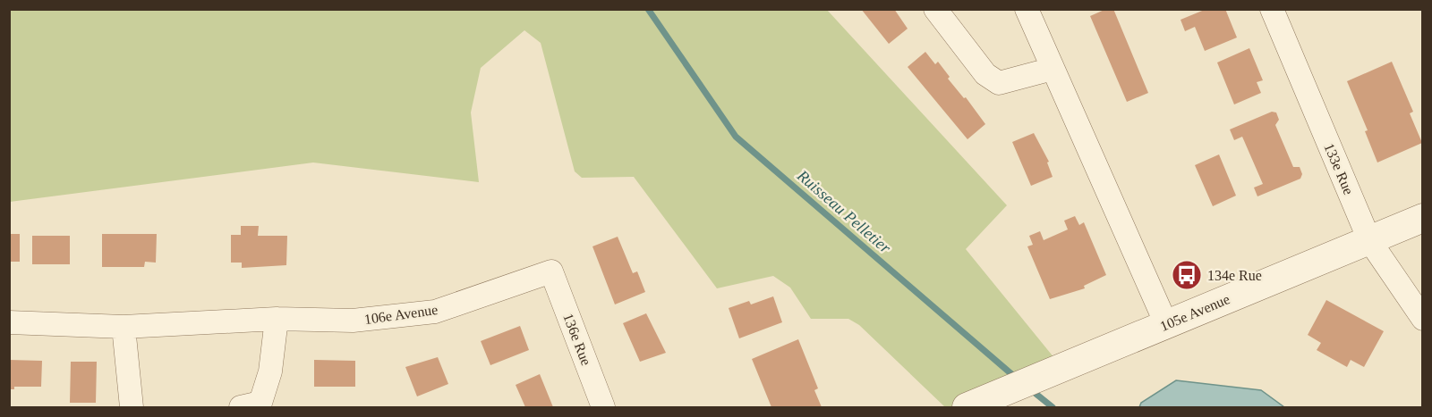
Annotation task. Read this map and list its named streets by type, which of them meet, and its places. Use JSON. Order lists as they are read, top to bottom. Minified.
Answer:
{"streets":{"street":["133e Rue","105e Avenue","106e Avenue","136e Rue"]},"crossings":[["133e Rue","105e Avenue"],["106e Avenue","136e Rue"]],"water":["Ruisseau Pelletier"],"places":{"bus stop":["134e Rue"]}}
